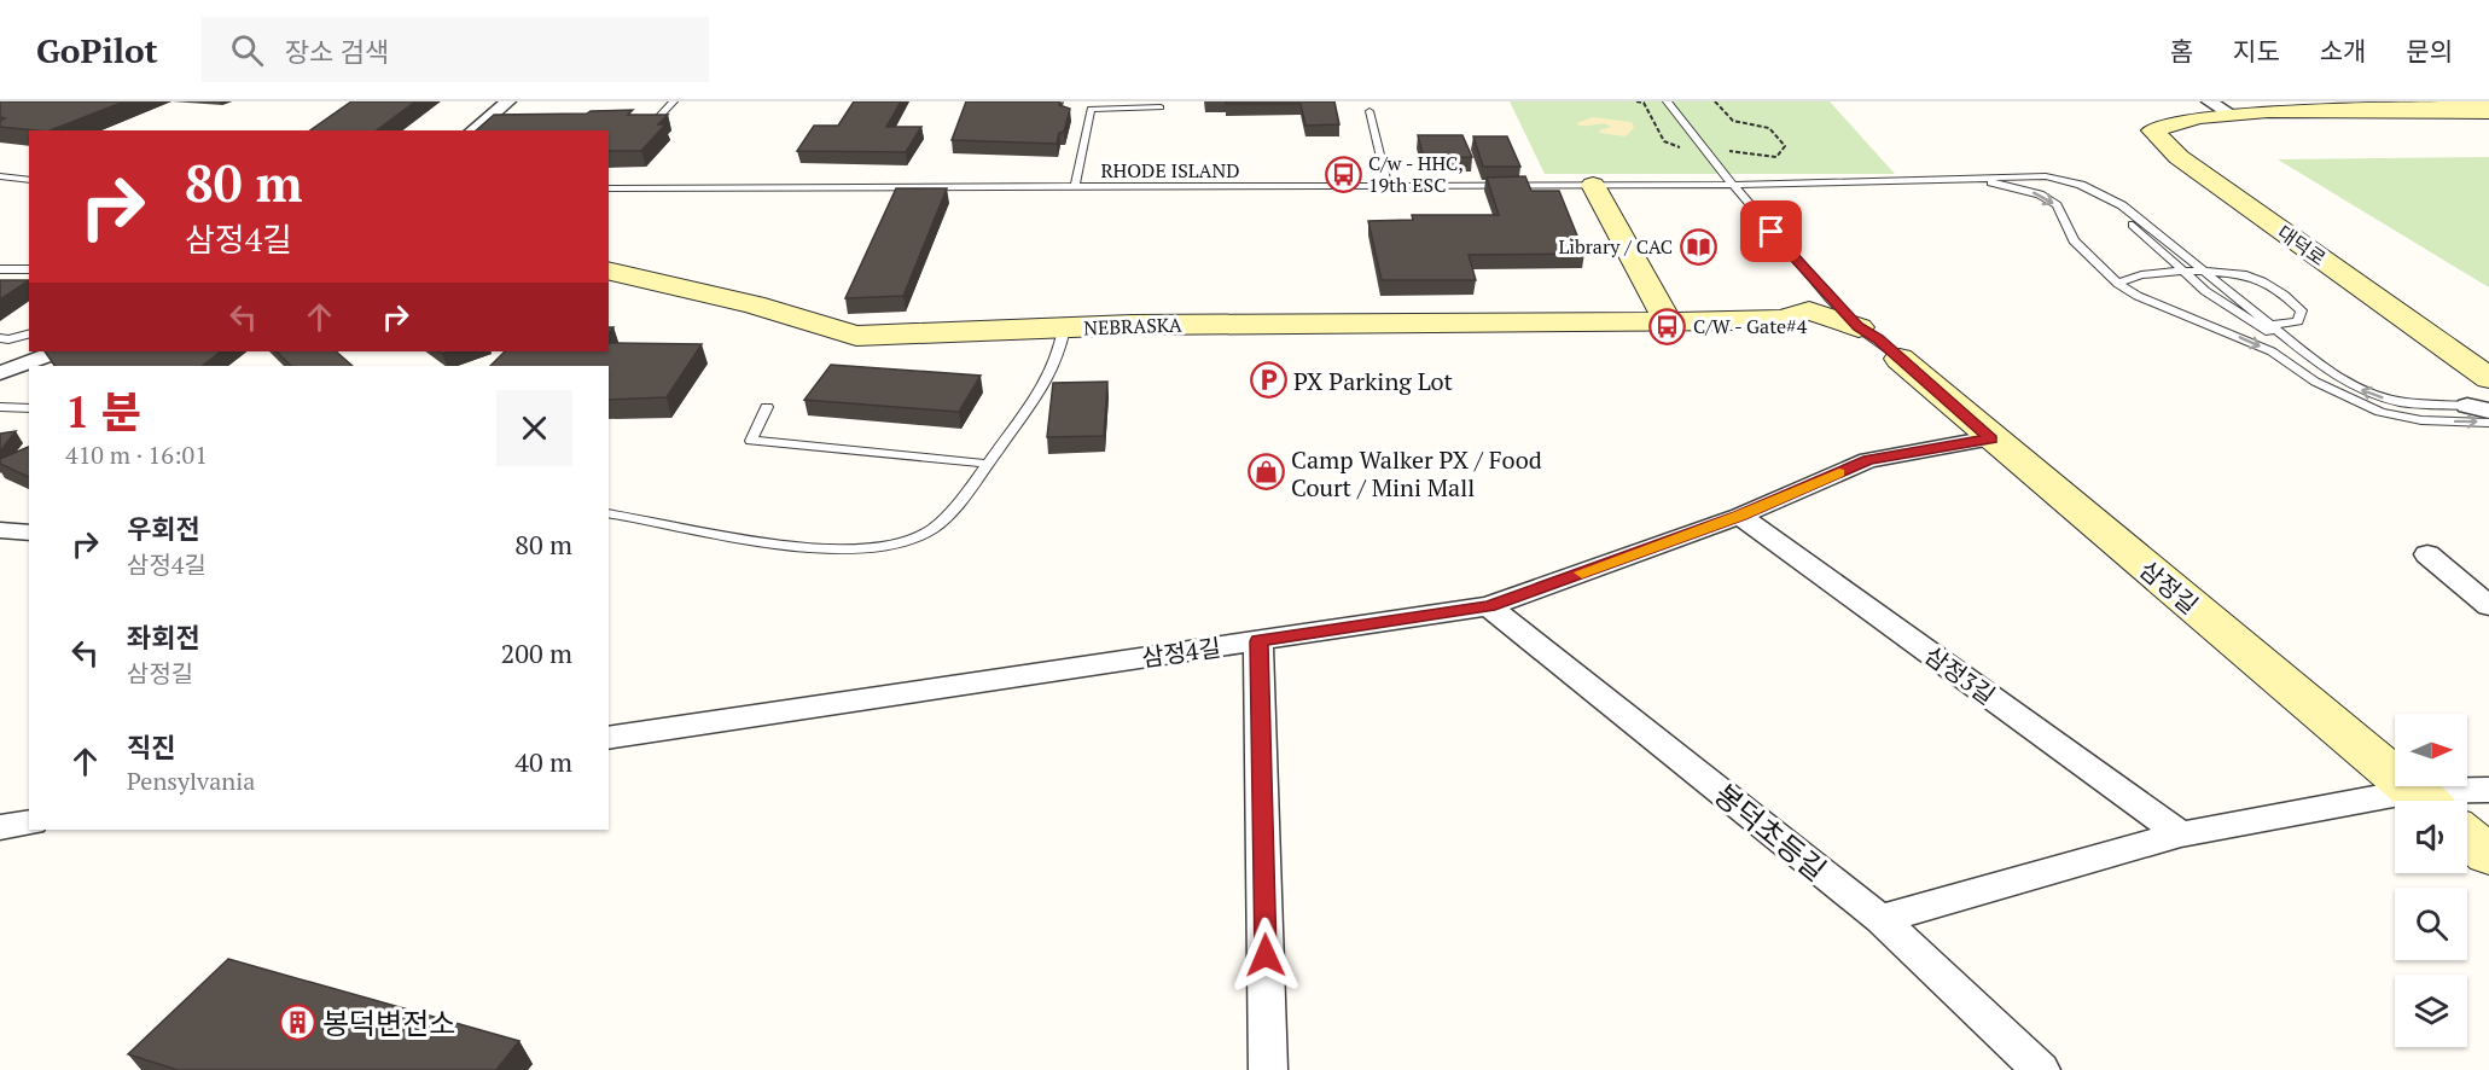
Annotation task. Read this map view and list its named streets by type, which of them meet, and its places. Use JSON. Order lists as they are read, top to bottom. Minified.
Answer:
{"streets":{"street":["대덕로","NEBRASKA","삼정길","삼정4길","삼정3길","봉덕초등길"],"lane":["RHODE ISLAND"]},"crossings":[["삼정길","삼정4길"],["삼정4길","삼정3길"],["삼정4길","봉덕초등길"]],"places":{"bus stop":["C/w - HHC, 19th ESC","C/W - Gate#4"],"library":["Library / CAC"],"parking":["PX Parking Lot"],"shop":["Camp Walker PX / Food Court / Mini Mall"],"building":["봉덕변전소"]},"north":"right","page":{"header":"GoPilot","search":"장소 검색","nav":["홈","지도","소개","문의"],"turn":["80 m","삼정4길"],"heading":["1 분","410 m · 16:01"],"list":[{"name":"우회전","note":"삼정4길","value":"80 m"},{"name":"좌회전","note":"삼정길","value":"200 m"},{"name":"직진","note":"Pensylvania","value":"40 m"}]}}
